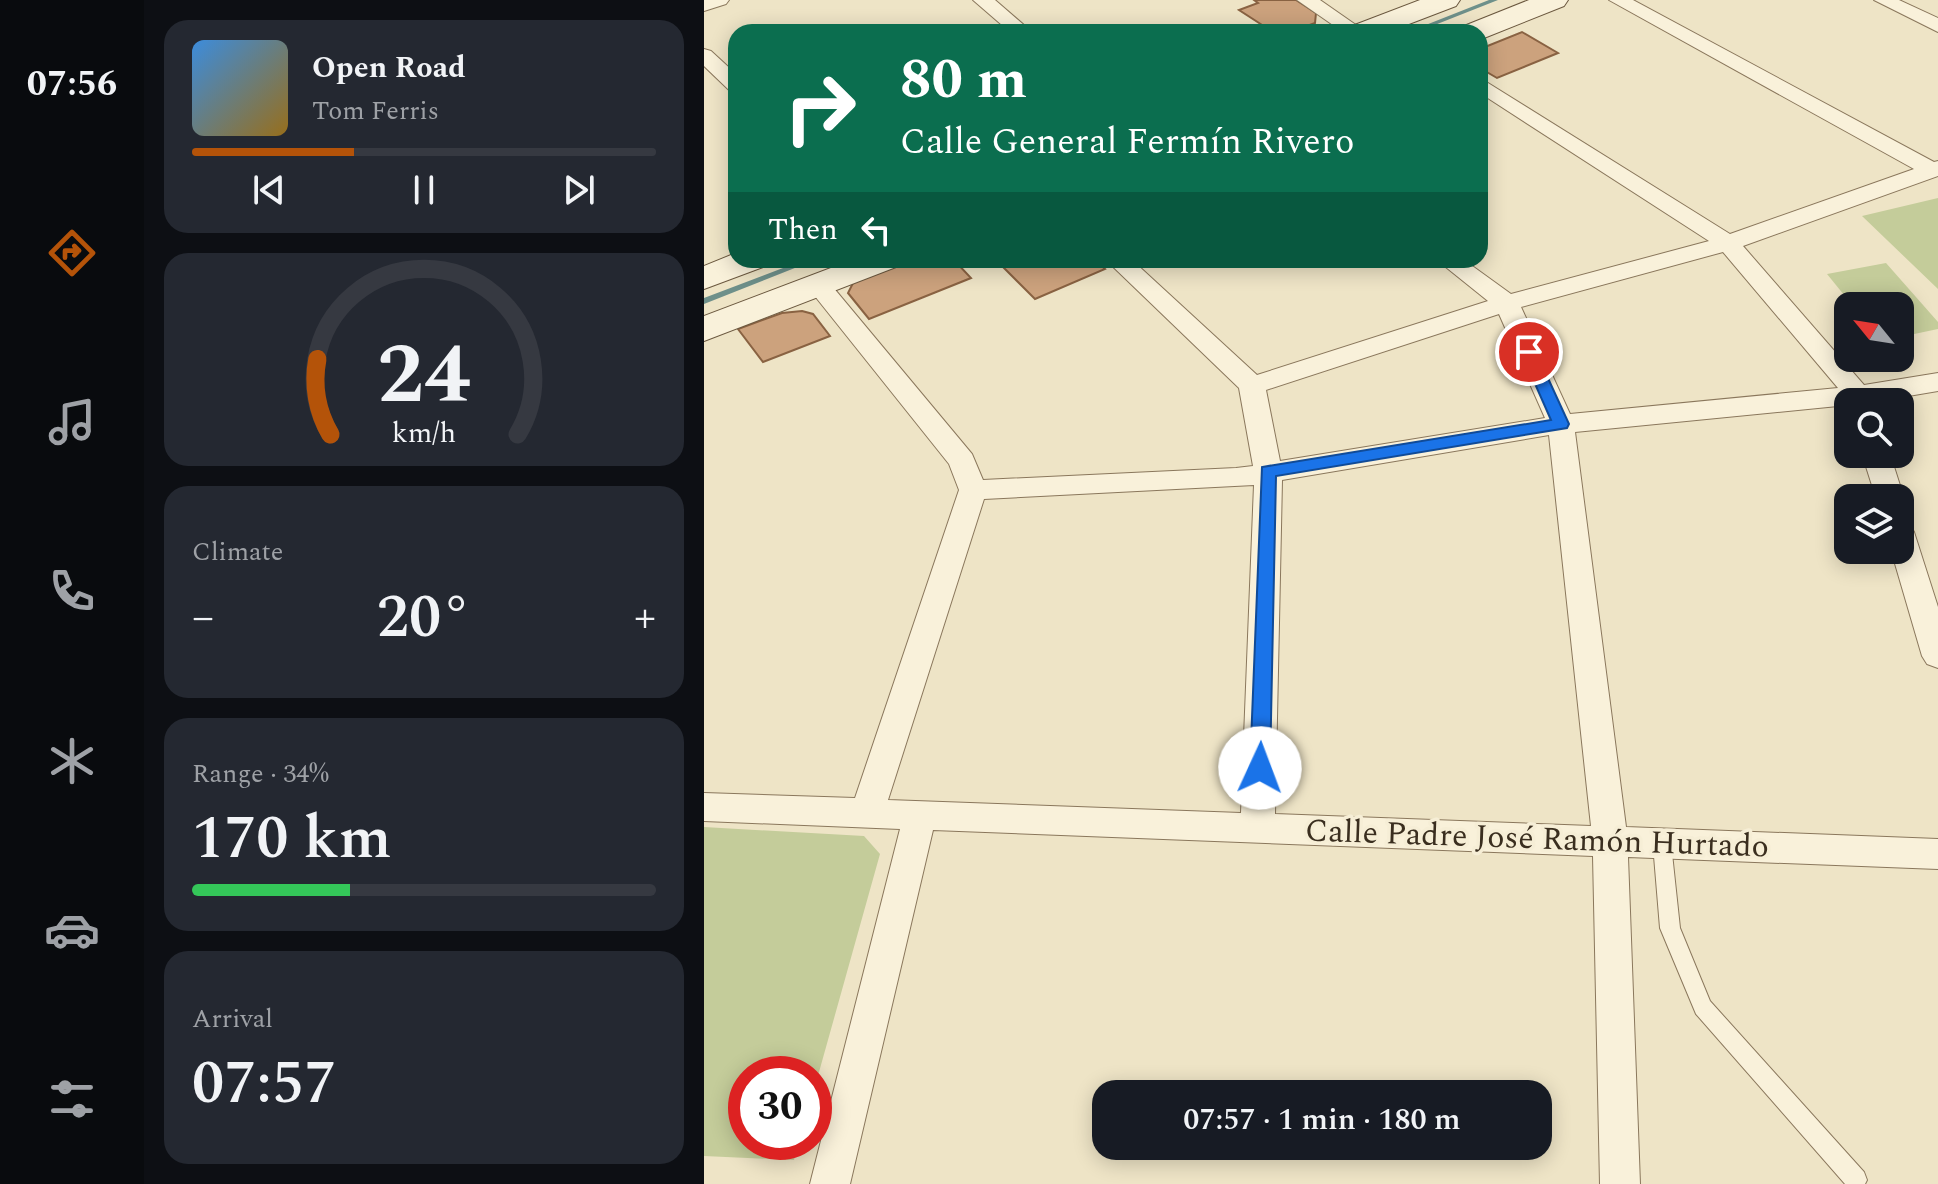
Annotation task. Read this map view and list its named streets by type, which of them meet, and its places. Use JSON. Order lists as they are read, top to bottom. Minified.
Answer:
{"streets":{"street":["Calle Padre José Ramón Hurtado"]},"north":"top left","page":{"tabs":"07:56","turn":["80 m","Calle General Fermín Rivero"],"song":["Open Road","Tom Ferris"],"then":"Then","tile":["Climate",["Range · 34%","170 km"],["Arrival","07:57"]],"heat":["−","20°","+"],"limit":"30","trip":"07:57 · 1 min · 180 m","gauge":["24","km/h"]}}
